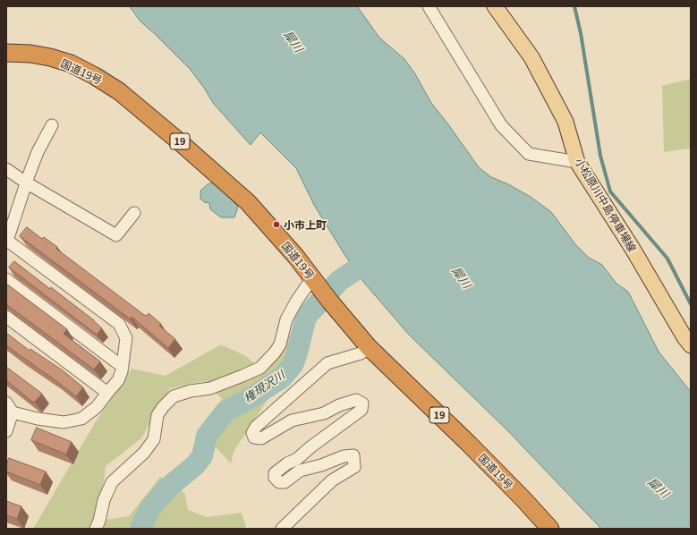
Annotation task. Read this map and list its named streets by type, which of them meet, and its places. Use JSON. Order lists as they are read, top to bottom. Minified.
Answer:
{"streets":{"highway":["国道19号","19"],"main road":["小松原川中島停車場線"]},"water":["犀川","権現沢川"],"places":["小市上町"]}
